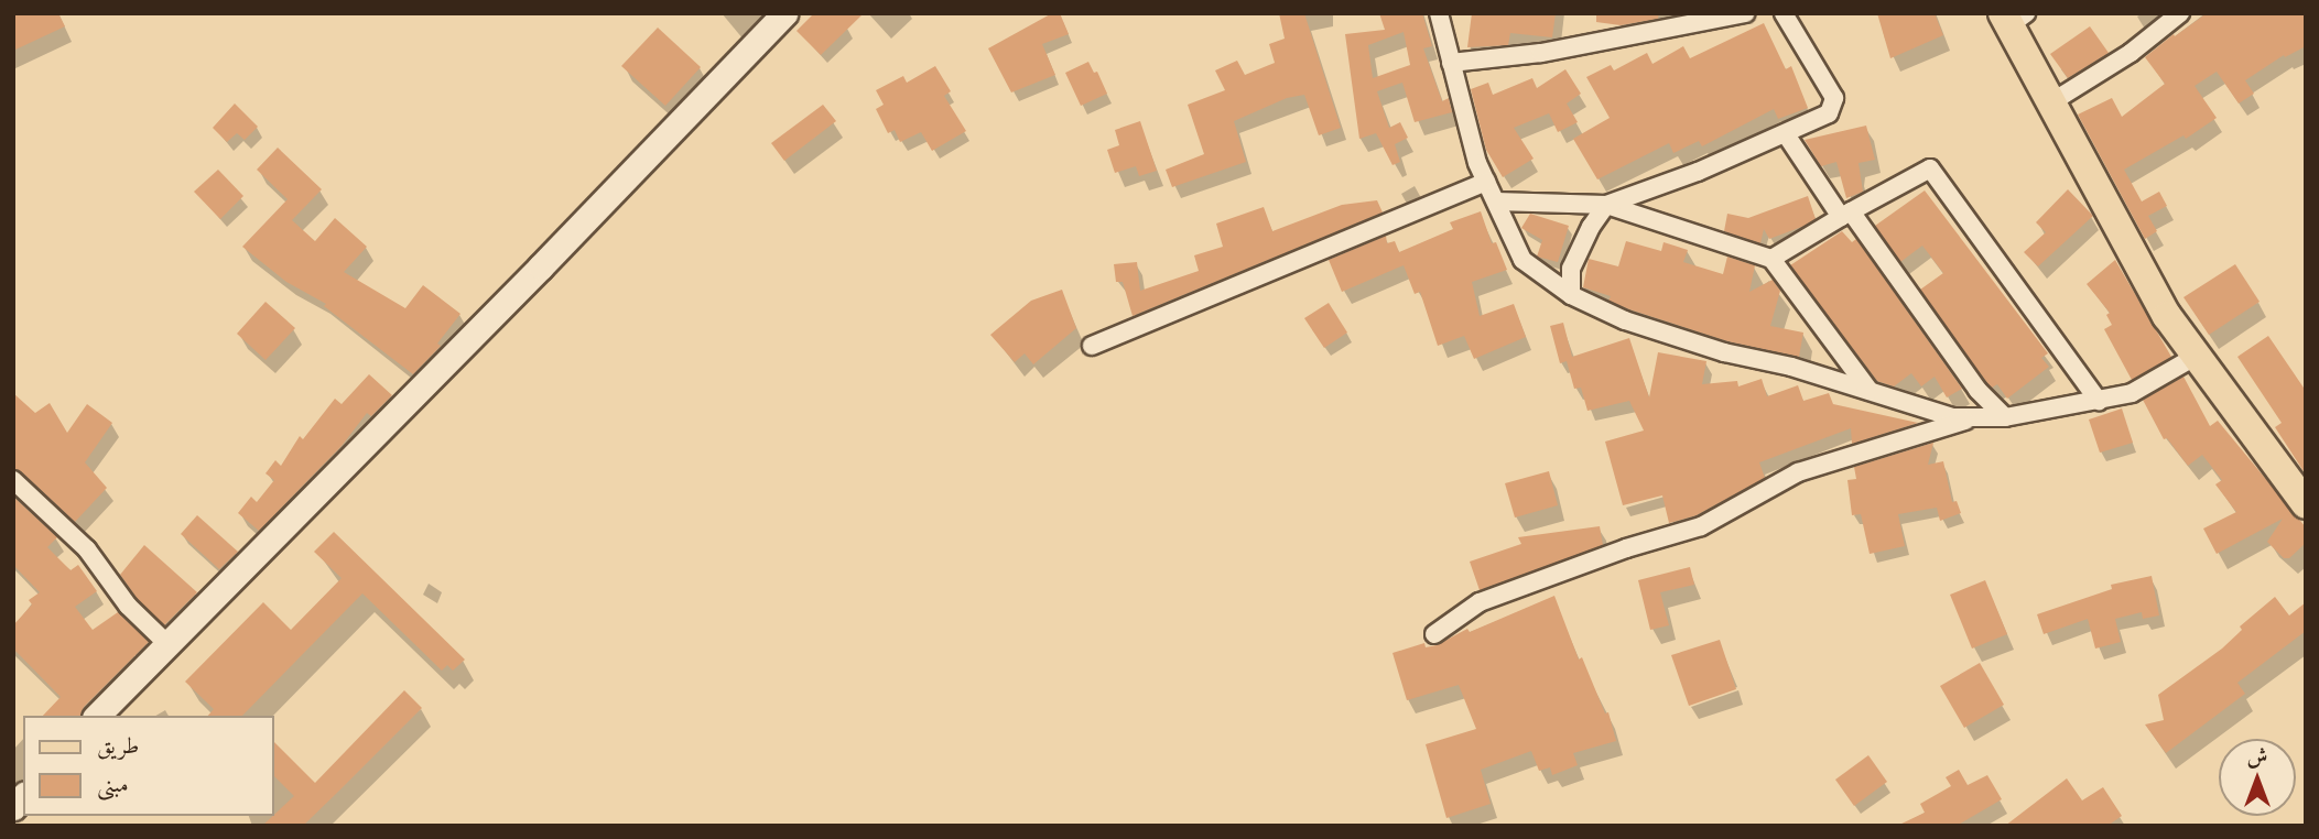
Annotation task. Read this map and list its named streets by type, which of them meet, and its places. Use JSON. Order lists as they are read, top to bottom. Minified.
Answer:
{"legend":["طريق","مبنى"],"north":"top"}
